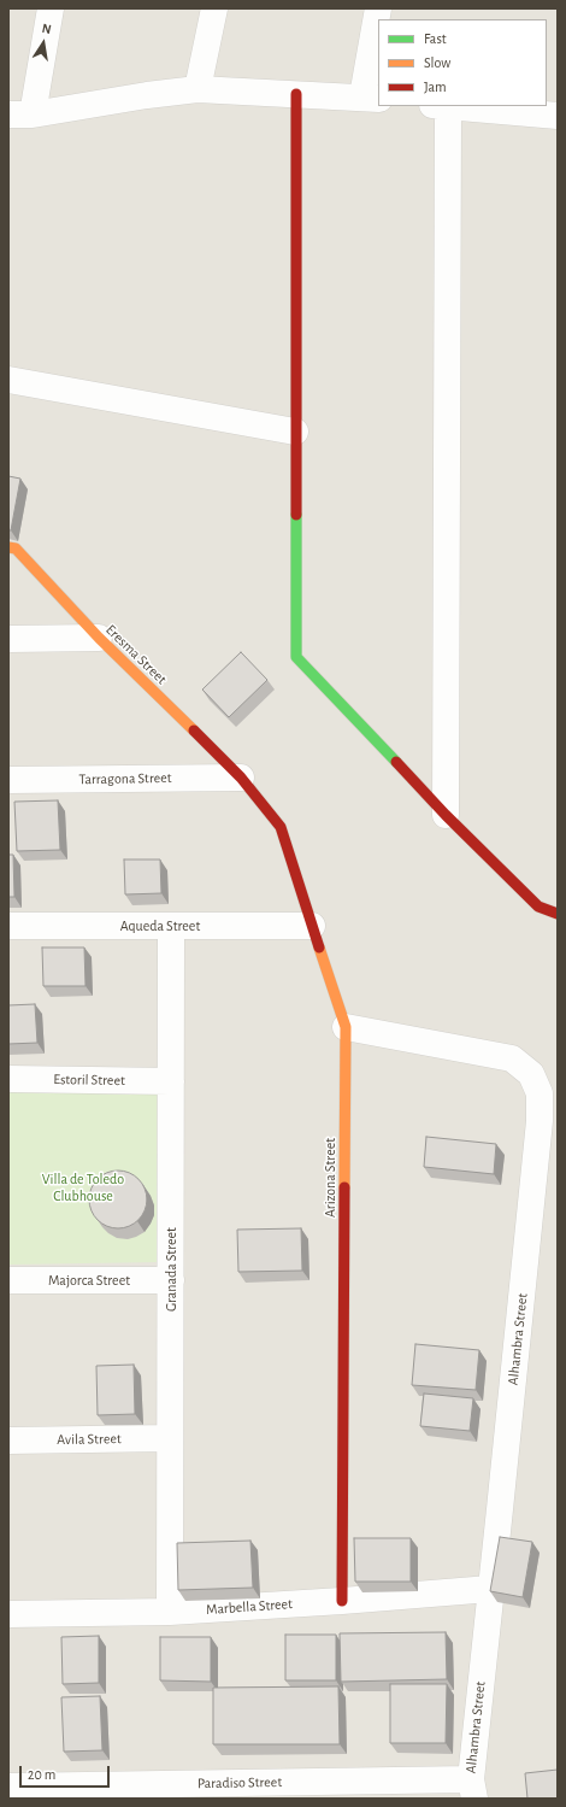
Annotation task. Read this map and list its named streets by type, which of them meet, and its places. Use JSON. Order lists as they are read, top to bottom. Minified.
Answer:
{"streets":{"street":["Eresma Street","Tarragona Street","Aqueda Street","Estoril Street","Arizona Street","Granada Street","Majorca Street","Alhambra Street","Avila Street","Marbella Street","Paradiso Street"]},"crossings":[["Eresma Street","Tarragona Street"],["Eresma Street","Arizona Street"],["Tarragona Street","Arizona Street"],["Aqueda Street","Arizona Street"],["Aqueda Street","Granada Street"],["Estoril Street","Granada Street"],["Arizona Street","Alhambra Street"],["Arizona Street","Marbella Street"],["Granada Street","Majorca Street"],["Granada Street","Avila Street"],["Granada Street","Marbella Street"],["Alhambra Street","Marbella Street"],["Alhambra Street","Paradiso Street"]],"parks":["Villa de Toledo Clubhouse"],"legend":["Fast","Slow","Jam"],"scale_bar":"20 m","north":"top"}
